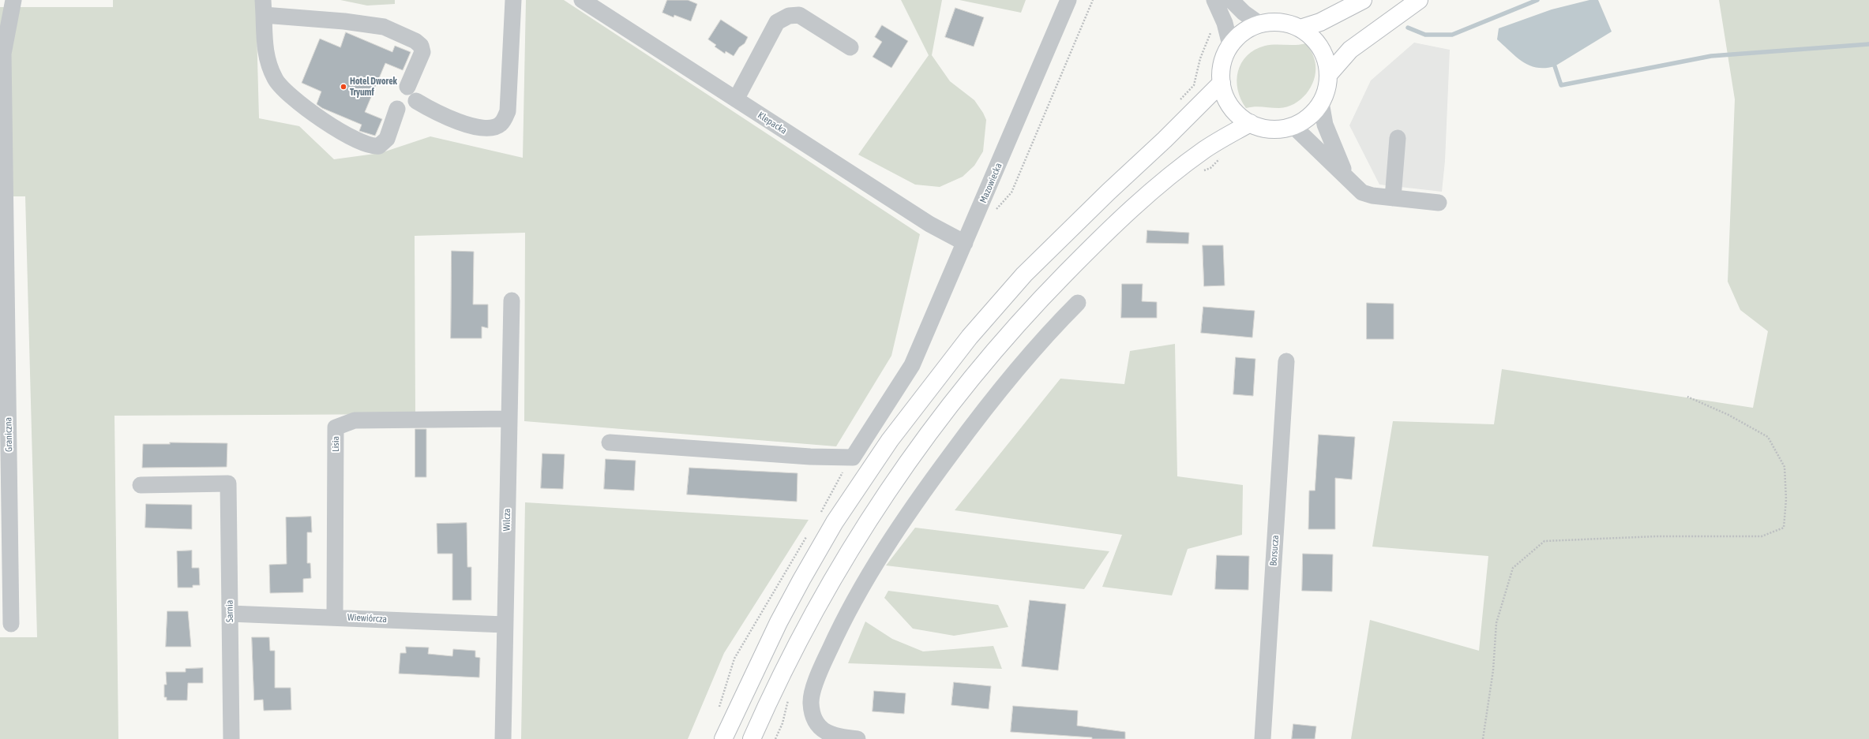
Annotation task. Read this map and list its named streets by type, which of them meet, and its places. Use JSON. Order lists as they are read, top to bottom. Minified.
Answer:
{"streets":{"street":["Klepacka","Mazowiecka","Graniczna","Lisia","Wilcza","Borsucza","Sarnia","Wiewiórcza"]},"crossings":[["Klepacka","Mazowiecka"],["Lisia","Wilcza"],["Lisia","Wiewiórcza"],["Wilcza","Wiewiórcza"],["Sarnia","Wiewiórcza"]],"places":["Hotel Dworek Tryumf"]}
